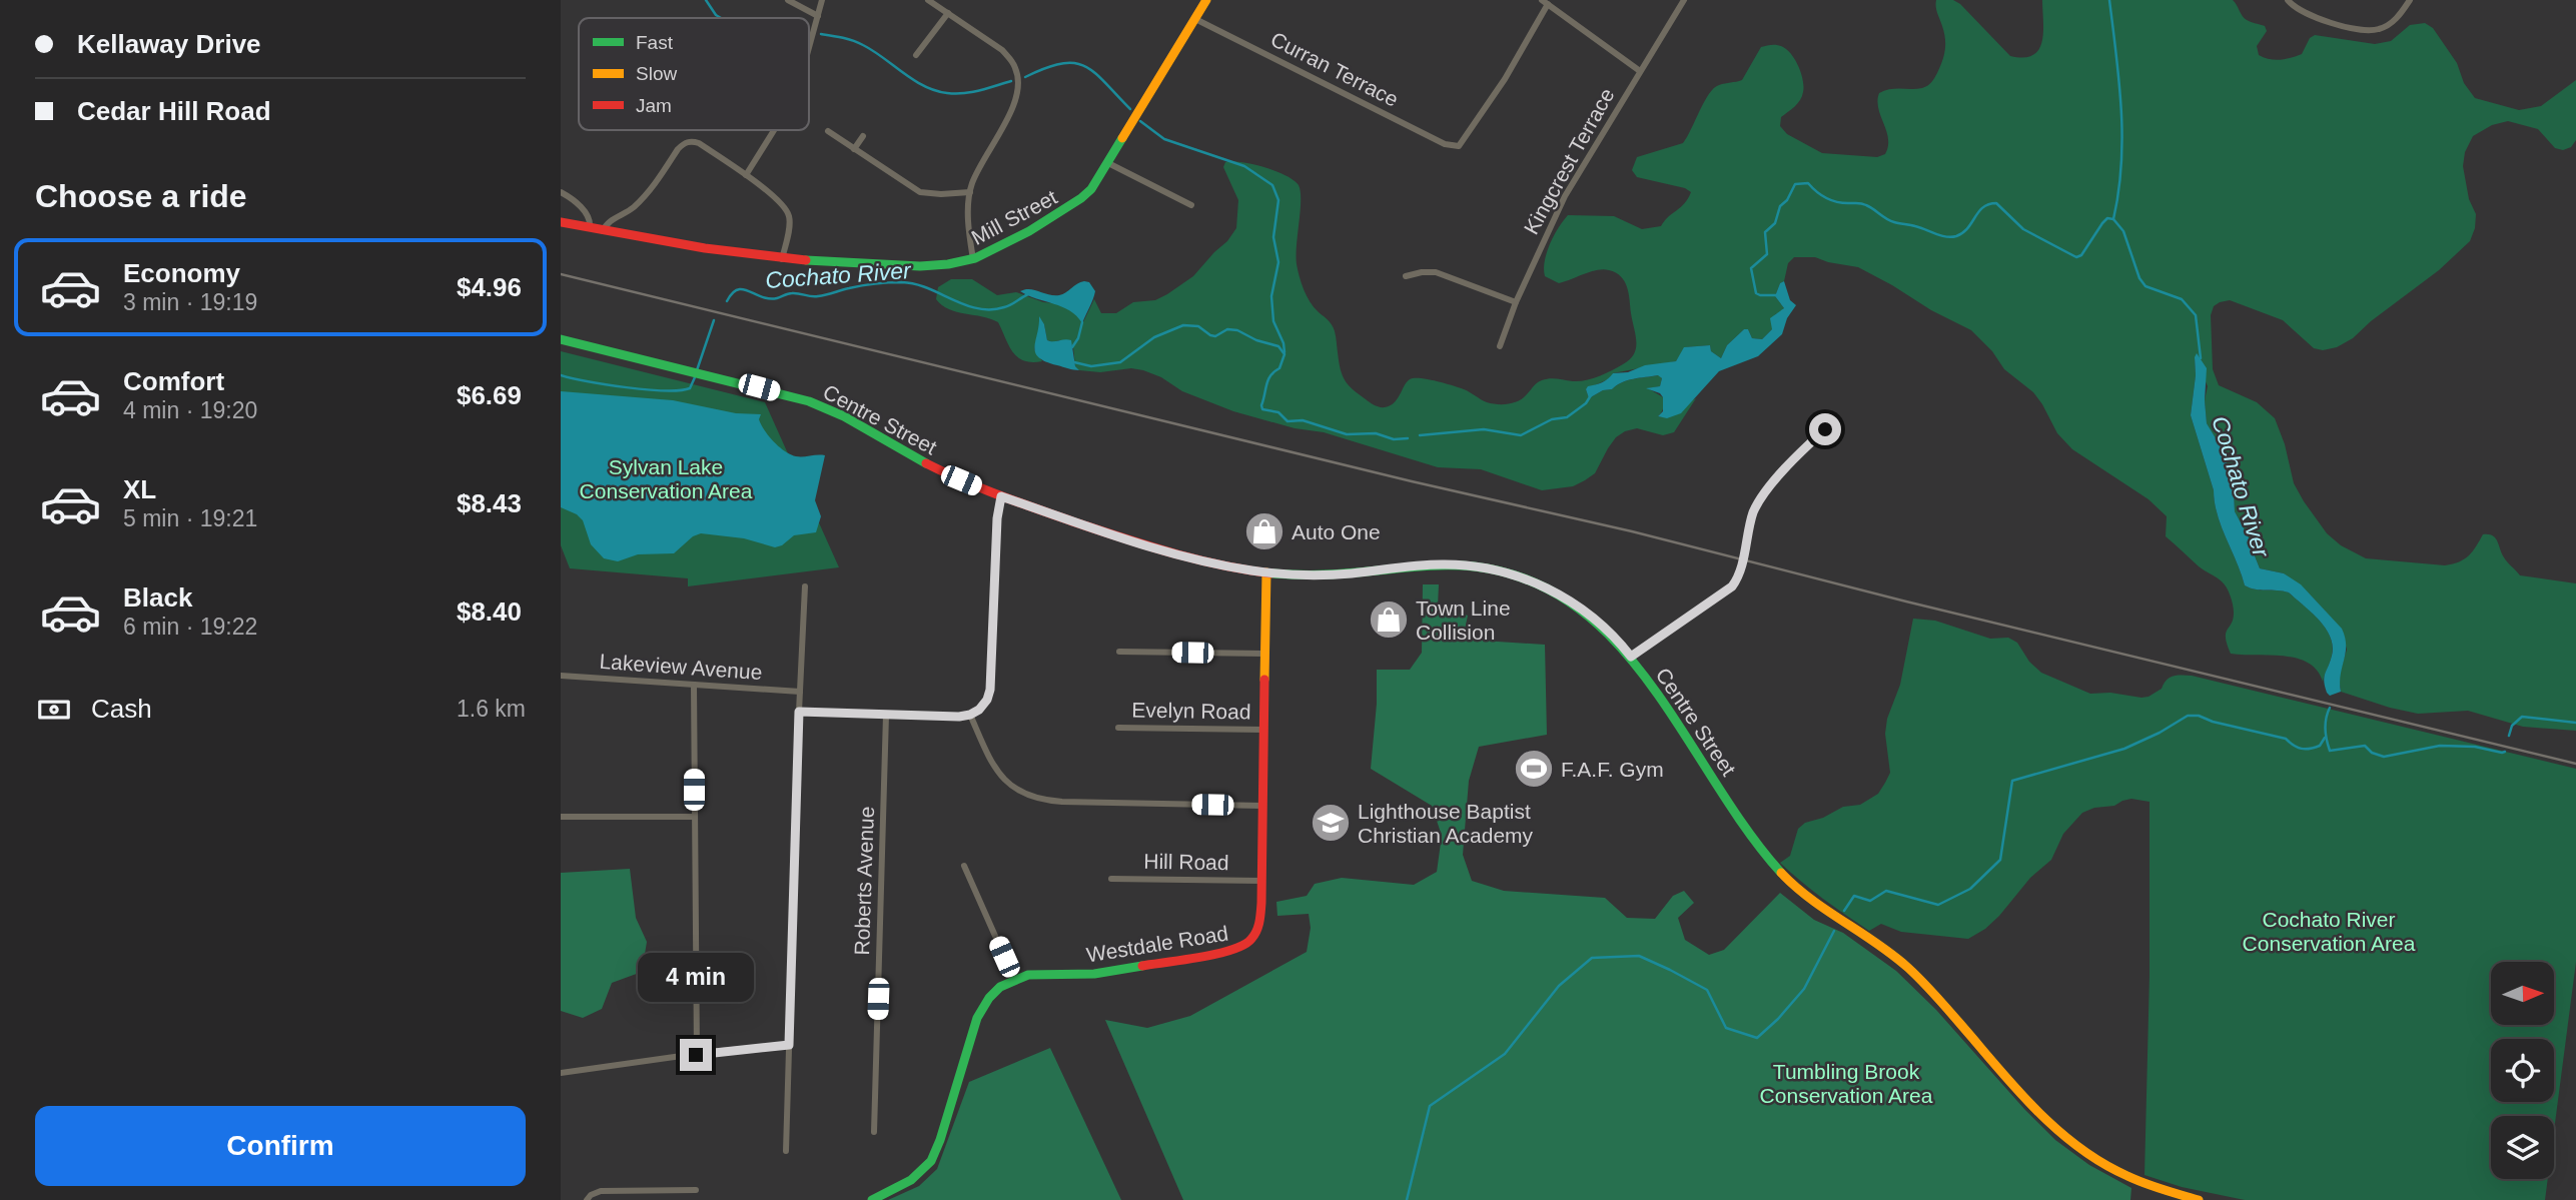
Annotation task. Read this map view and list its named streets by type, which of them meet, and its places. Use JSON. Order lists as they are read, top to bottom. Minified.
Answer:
{"streets":{"main road":["Mill Street","Centre Street","Westdale Road"],"street":["Curran Terrace","Kingcrest Terrace","Lakeview Avenue","Evelyn Road","Hill Road","Roberts Avenue"]},"crossings":[["Curran Terrace","Mill Street"],["Centre Street","Westdale Road"],["Evelyn Road","Westdale Road"],["Hill Road","Westdale Road"]],"water":["Cochato River"],"parks":["Sylvan Lake Conservation Area","Cochato River Conservation Area","Tumbling Brook Conservation Area"],"places":{"shop":["Auto One","Town Line Collision"],"sports":["F.A.F. Gym"],"school or university":["Lighthouse Baptist Christian Academy"]},"legend":["Fast","Slow","Jam"],"north":"right","page":{"banner":["Kellaway Drive","Cedar Hill Road"],"heading":"Choose a ride","list":[{"name":"Economy","note":"3 min · 19:19","value":"$4.96"},{"name":"Comfort","note":"4 min · 19:20","value":"$6.69"},{"name":"XL","note":"5 min · 19:21","value":"$8.43"},{"name":"Black","note":"6 min · 19:22","value":"$8.40"}],"pay":["Cash","1.6 km"],"bubble":"4 min","buttons":"Confirm"}}
